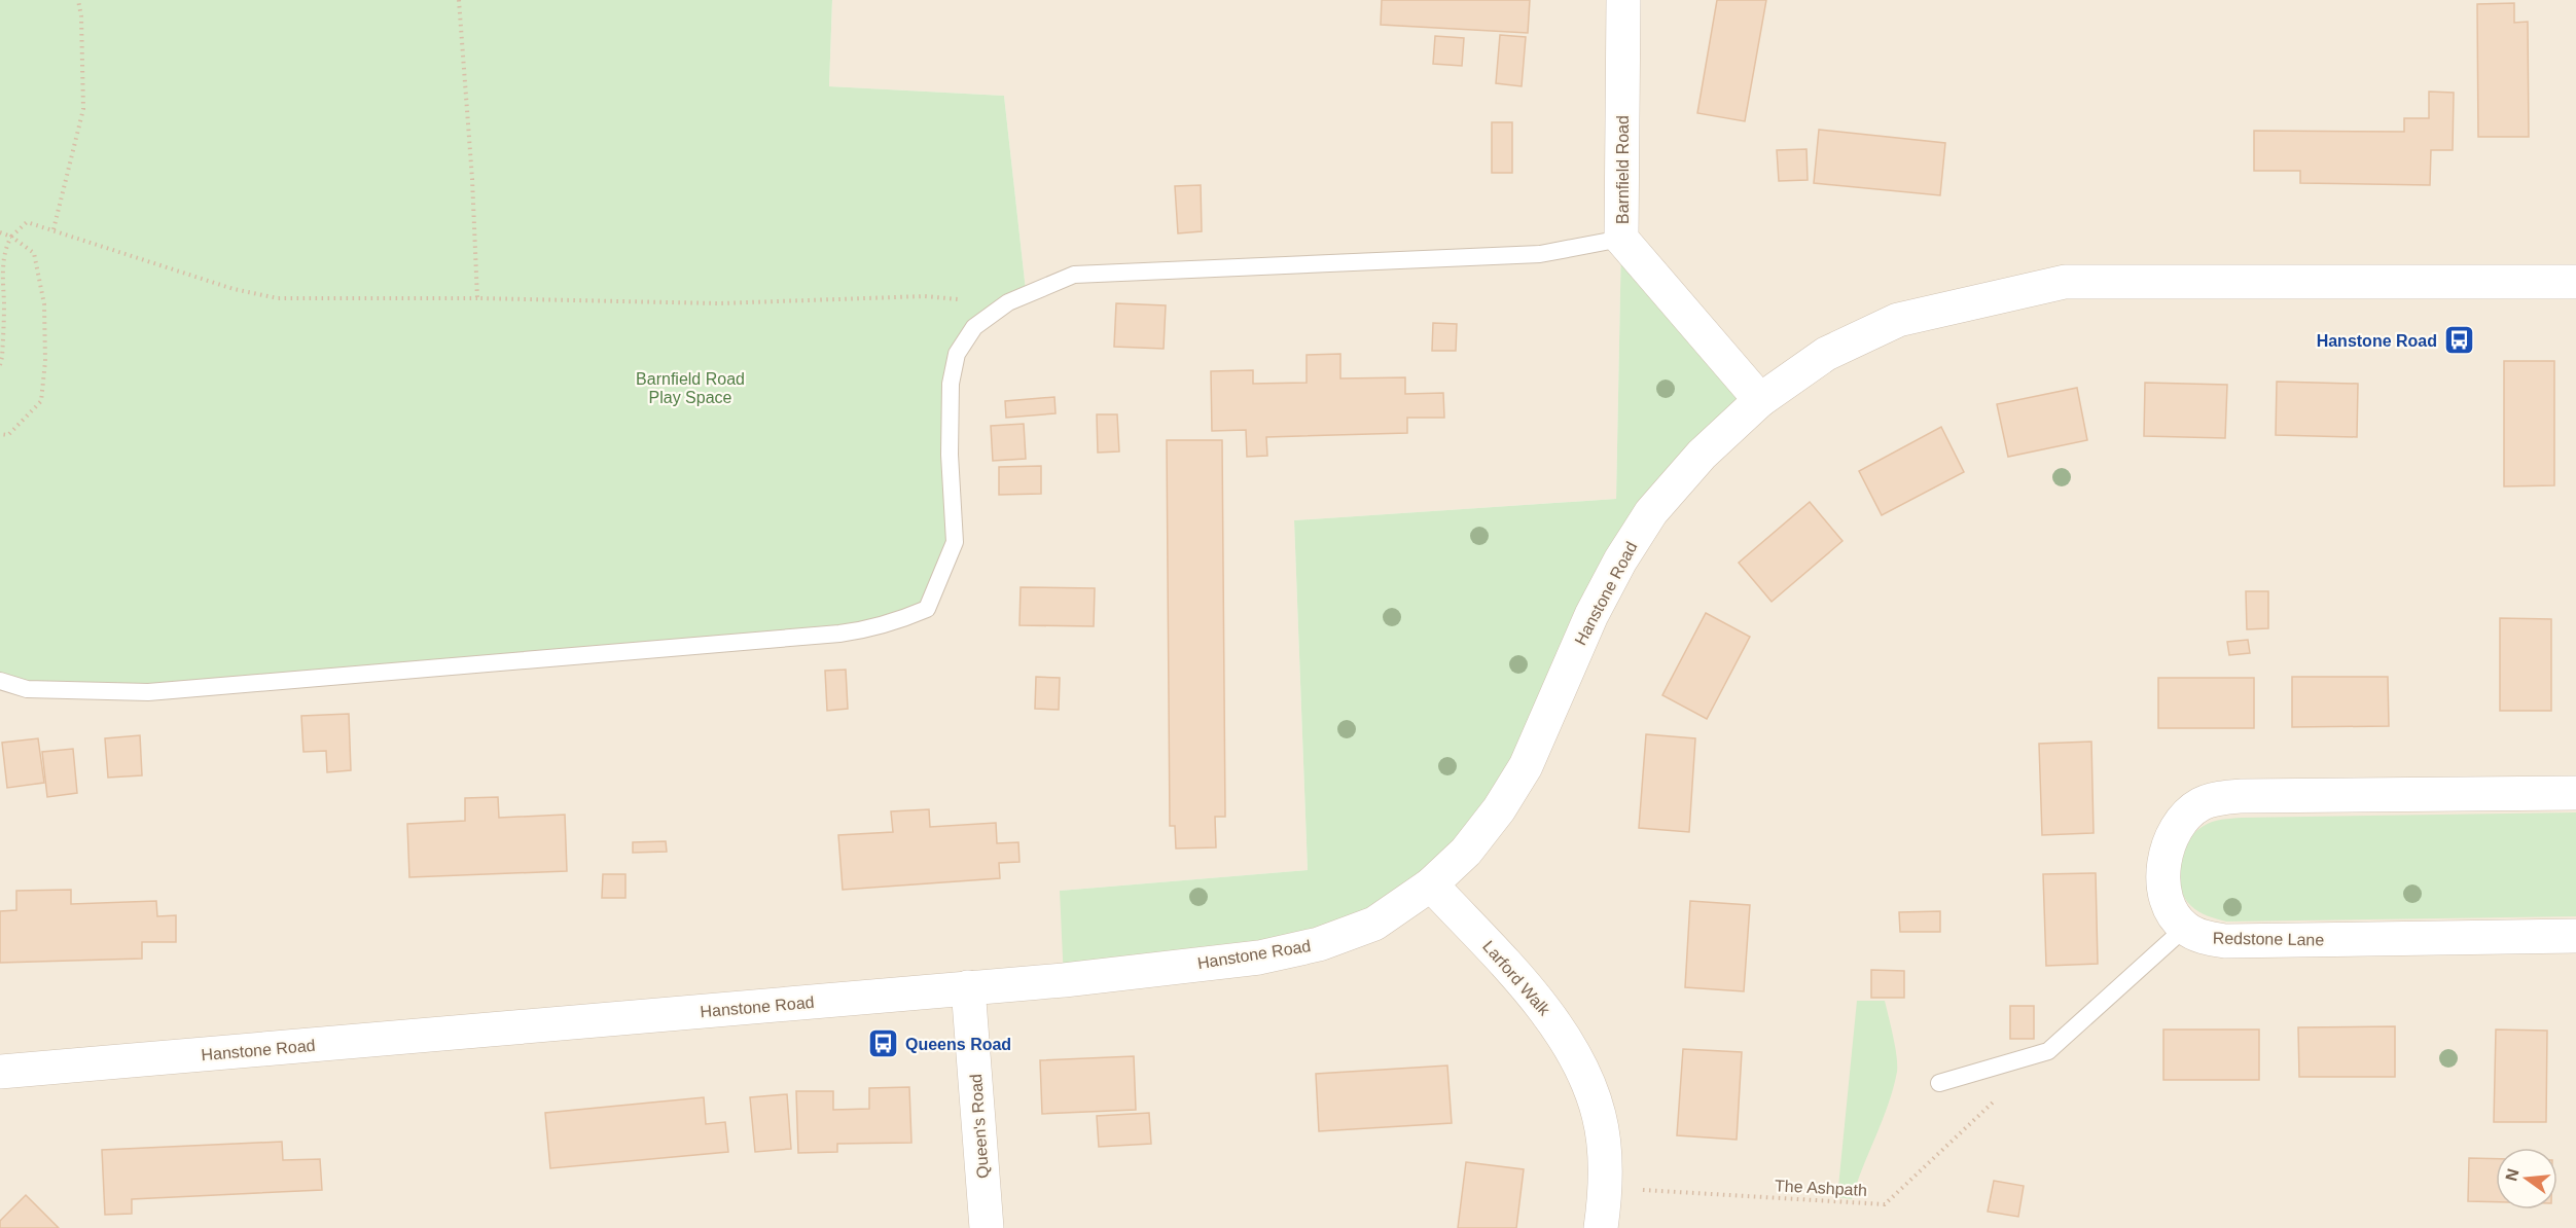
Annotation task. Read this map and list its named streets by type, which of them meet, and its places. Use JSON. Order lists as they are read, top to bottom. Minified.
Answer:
{"streets":{"street":["Barnfield Road","Hanstone Road","Redstone Lane","Larford Walk","Queen's Road"],"path":["The Ashpath"]},"crossings":[["Barnfield Road","Hanstone Road"],["Hanstone Road","Larford Walk"],["Hanstone Road","Queen's Road"],["Larford Walk","The Ashpath"]],"parks":["Barnfield Road Play Space"],"places":{"bus stop":["Hanstone Road","Queens Road"]},"north":"left"}
